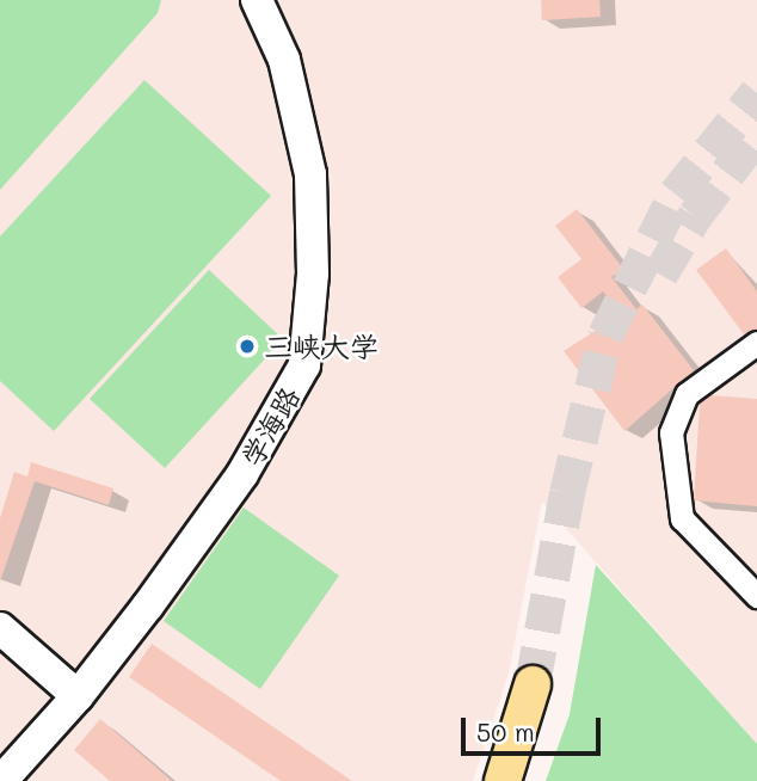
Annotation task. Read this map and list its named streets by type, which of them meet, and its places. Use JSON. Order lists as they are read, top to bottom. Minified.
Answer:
{"streets":{"street":["学海路"]},"places":["三峡大学"],"scale_bar":"50 m"}
